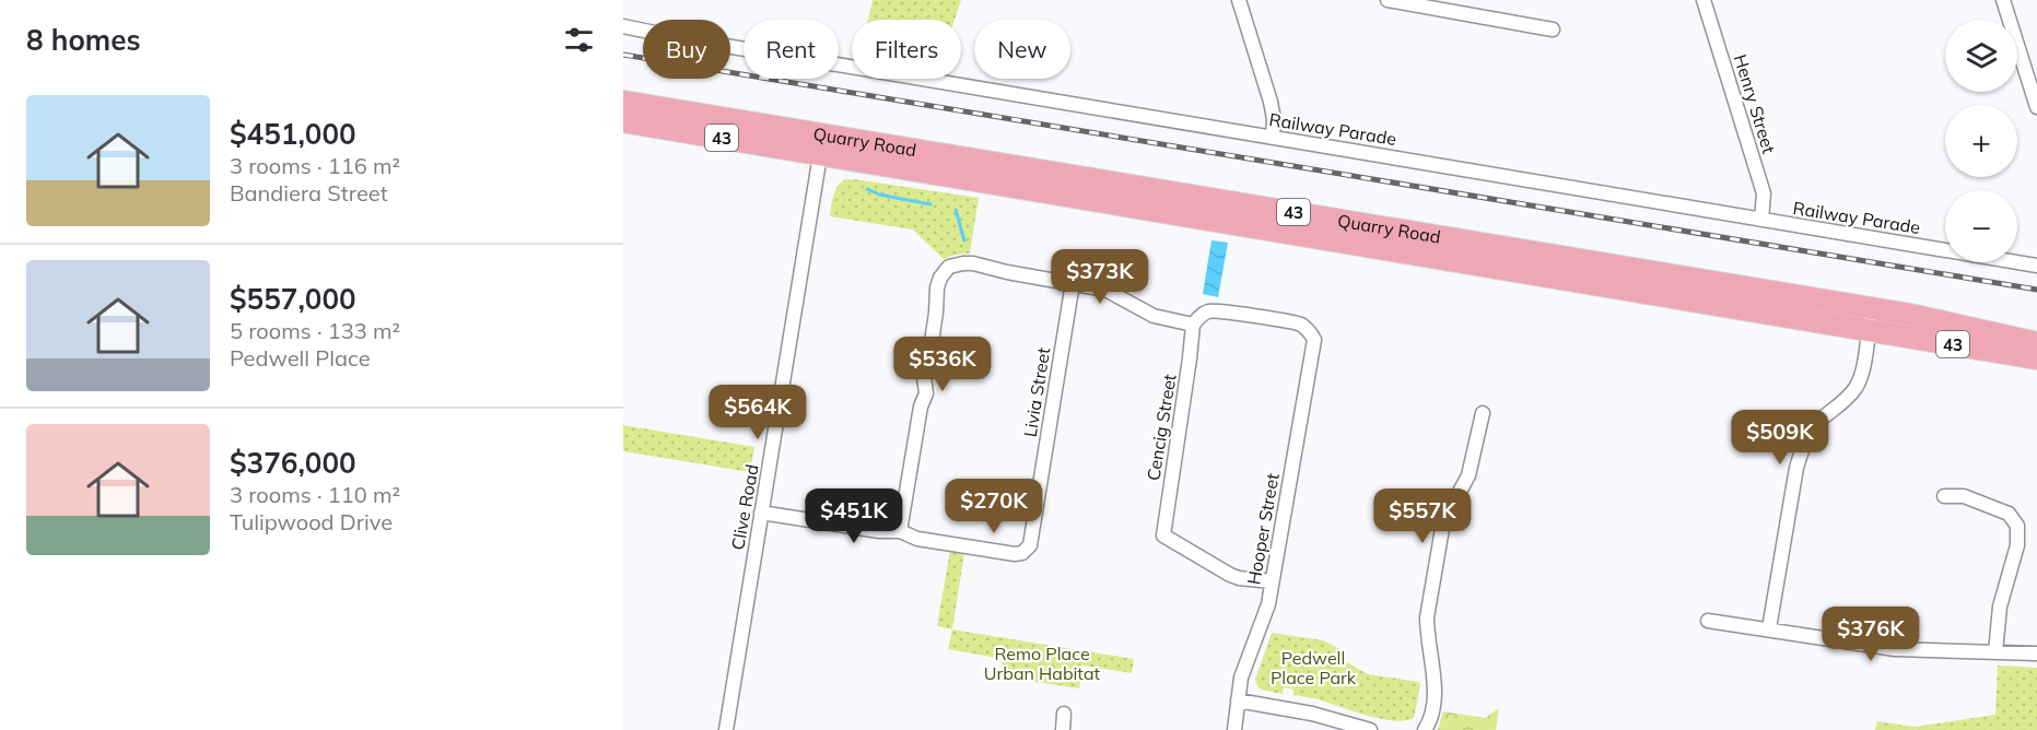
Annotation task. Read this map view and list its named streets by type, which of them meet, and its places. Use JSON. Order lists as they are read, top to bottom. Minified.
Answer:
{"streets":{"main road":["43","Quarry Road"],"street":["Henry Street","Railway Parade","Livia Street","Cencig Street","Clive Road","Hooper Street"]},"crossings":[["Henry Street","Railway Parade"],["Quarry Road","Clive Road"],["Cencig Street","Hooper Street"]],"parks":["Remo Place Urban Habitat","Pedwell Place Park"],"page":{"heading":"8 homes","map_buttons":["+","−"],"chip":["Buy","Rent","Filters","New"],"list":[{"name":"$451,000","note":"3 rooms · 116 m² · Bandiera Street"},{"name":"$557,000","note":"5 rooms · 133 m² · Pedwell Place"},{"name":"$376,000","note":"3 rooms · 110 m² · Tulipwood Drive"}],"price":["$373K","$536K","$564K","$509K","$270K","$451K","$557K","$376K"]}}
